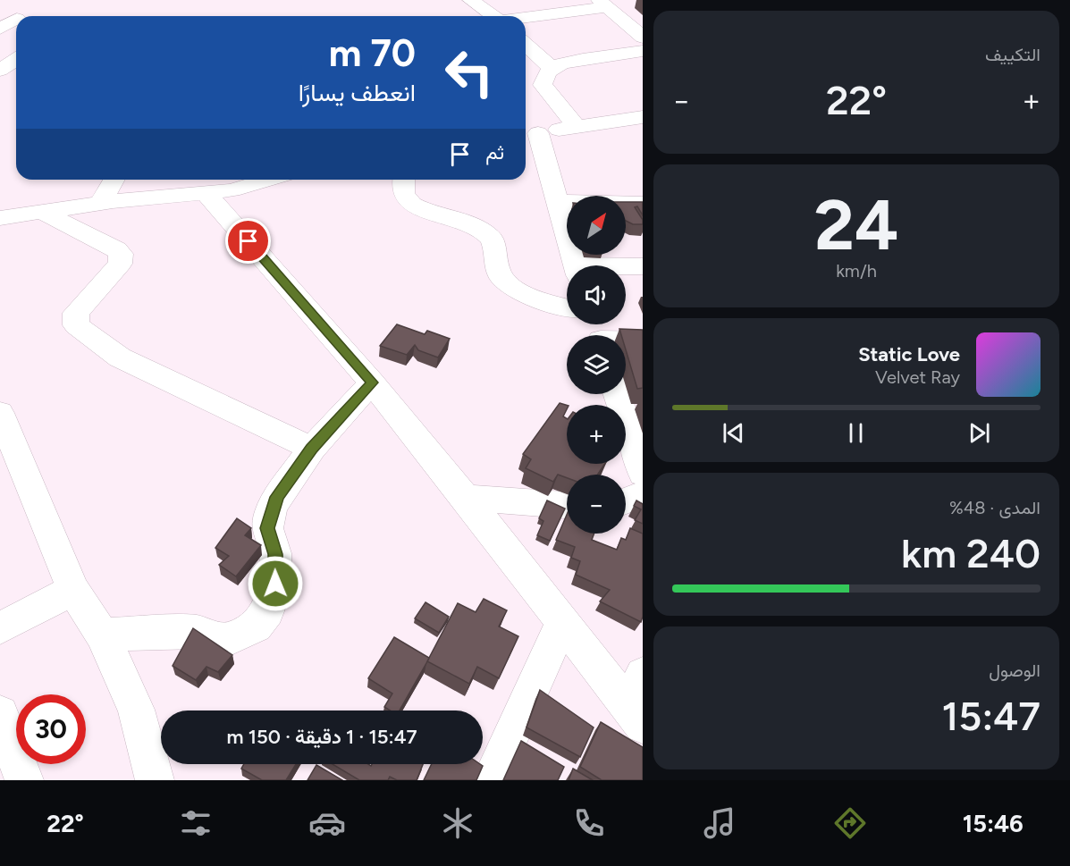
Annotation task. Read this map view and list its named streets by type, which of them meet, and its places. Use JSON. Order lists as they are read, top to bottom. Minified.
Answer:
{"north":"top right","page":{"tile":["التكييف",["24","km/h"],["المدى · 48%","240 km"],["الوصول","15:47"]],"turn":["70 m","انعطف يسارًا"],"heat":["−","22°","+"],"then":"ثم","map_buttons":["+","−"],"song":["Static Love","Velvet Ray"],"limit":"30","trip":"15:47 · 1 دقيقة · 150 m","tabs":["15:46","22°"]}}
